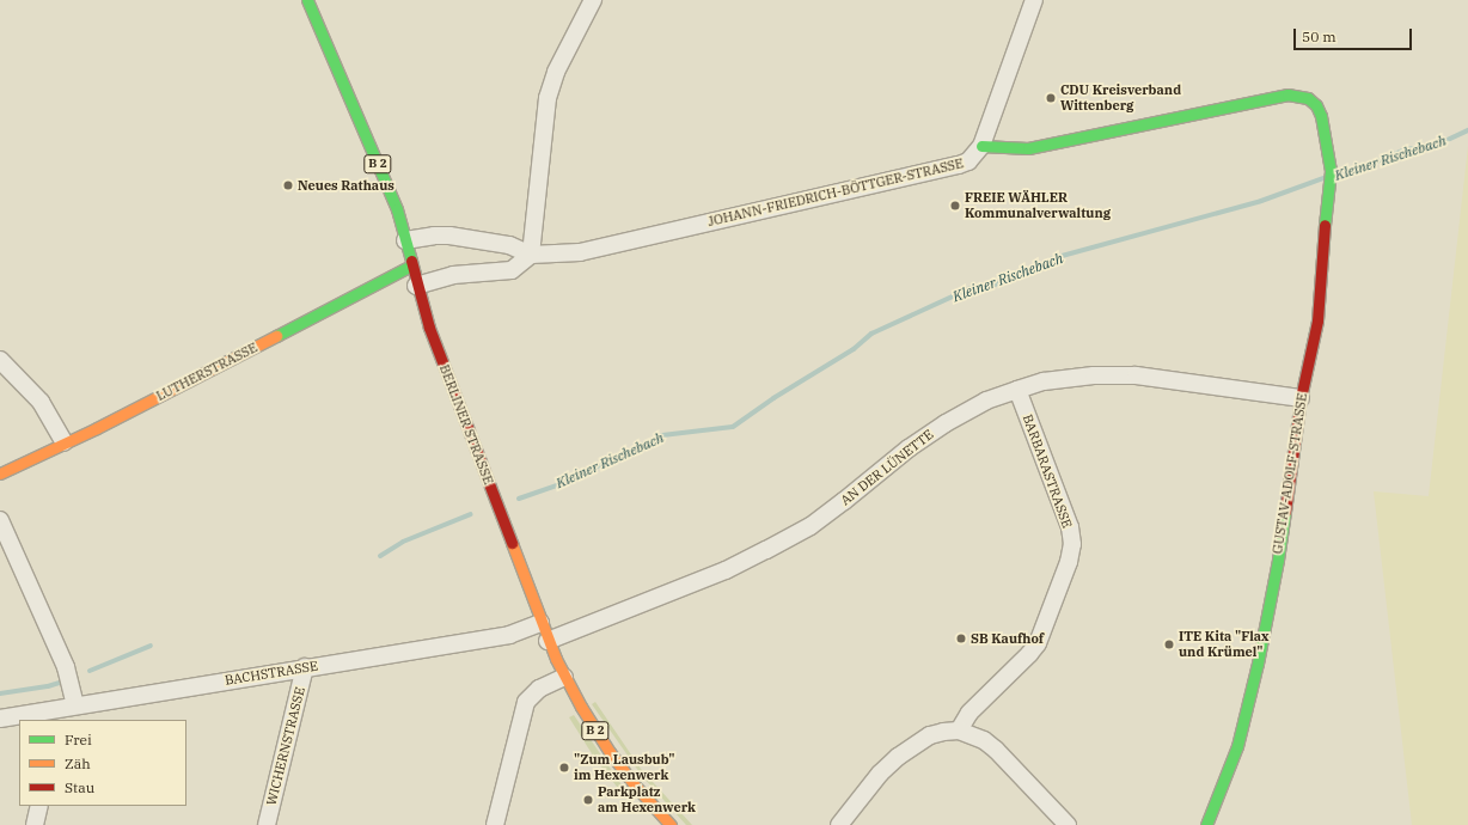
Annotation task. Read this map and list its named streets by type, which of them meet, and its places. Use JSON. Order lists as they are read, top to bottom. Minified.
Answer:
{"streets":{"street":["B 2","JOHANN-FRIEDRICH-BÖTTGER-STRASSE","LUTHERSTRASSE","BERLINER STRASSE","AN DER LÜNETTE","BARBARASTRASSE","GUSTAV-ADOLF-STRASSE","BACHSTRASSE","WICHERNSTRASSE"]},"crossings":[["JOHANN-FRIEDRICH-BÖTTGER-STRASSE","BERLINER STRASSE"],["JOHANN-FRIEDRICH-BÖTTGER-STRASSE","GUSTAV-ADOLF-STRASSE"],["LUTHERSTRASSE","BERLINER STRASSE"],["BERLINER STRASSE","AN DER LÜNETTE"],["BERLINER STRASSE","BACHSTRASSE"],["AN DER LÜNETTE","BARBARASTRASSE"],["AN DER LÜNETTE","GUSTAV-ADOLF-STRASSE"],["BACHSTRASSE","WICHERNSTRASSE"]],"water":["Kleiner Rischebach"],"places":["CDU Kreisverband Wittenberg","Neues Rathaus","FREIE WÄHLER Kommunalverwaltung","SB Kaufhof","ITE Kita \"Flax und Krümel\"","\"Zum Lausbub\" im Hexenwerk","Parkplatz am Hexenwerk"],"legend":["Frei","Zäh","Stau"],"scale_bar":"50 m"}
